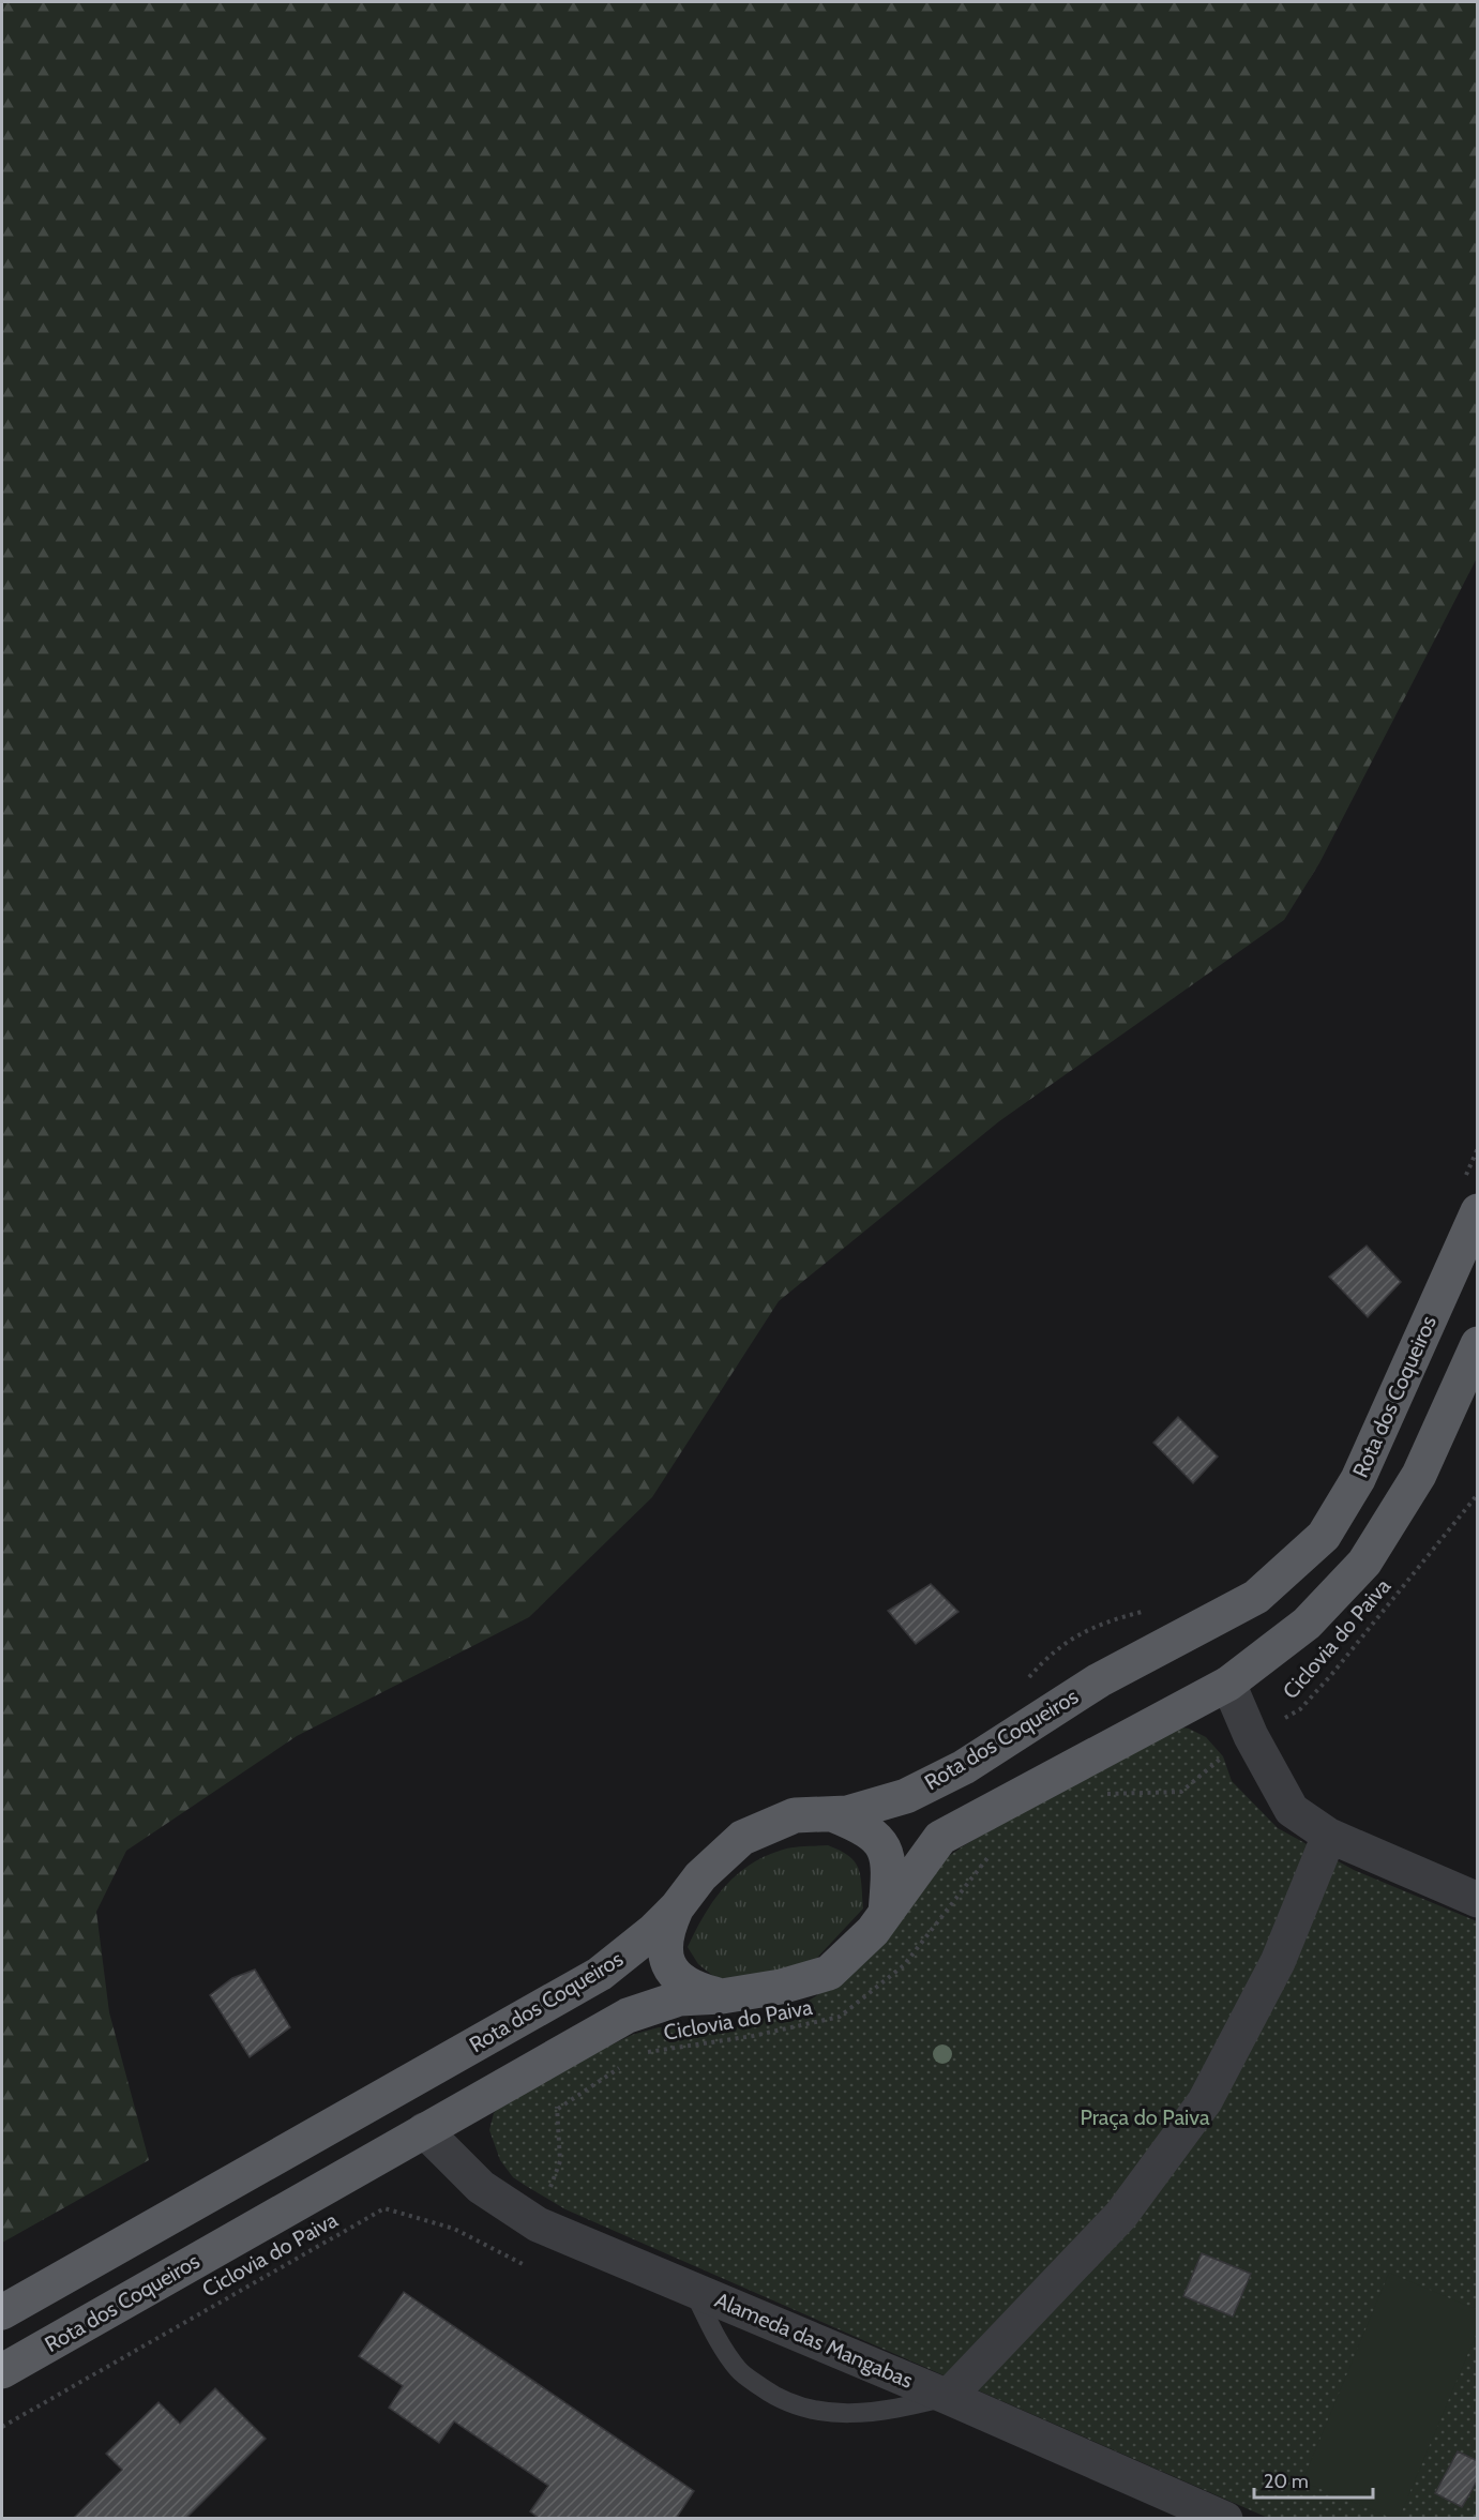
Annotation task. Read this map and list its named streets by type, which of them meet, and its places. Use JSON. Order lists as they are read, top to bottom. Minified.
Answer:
{"streets":{"main road":["Rota dos Coqueiros"],"street":["Alameda das Mangabas"],"path":["Ciclovia do Paiva"]},"crossings":[["Rota dos Coqueiros","Alameda das Mangabas"],["Ciclovia do Paiva","Alameda das Mangabas"]],"parks":["Praça do Paiva"],"scale_bar":"20 m"}
